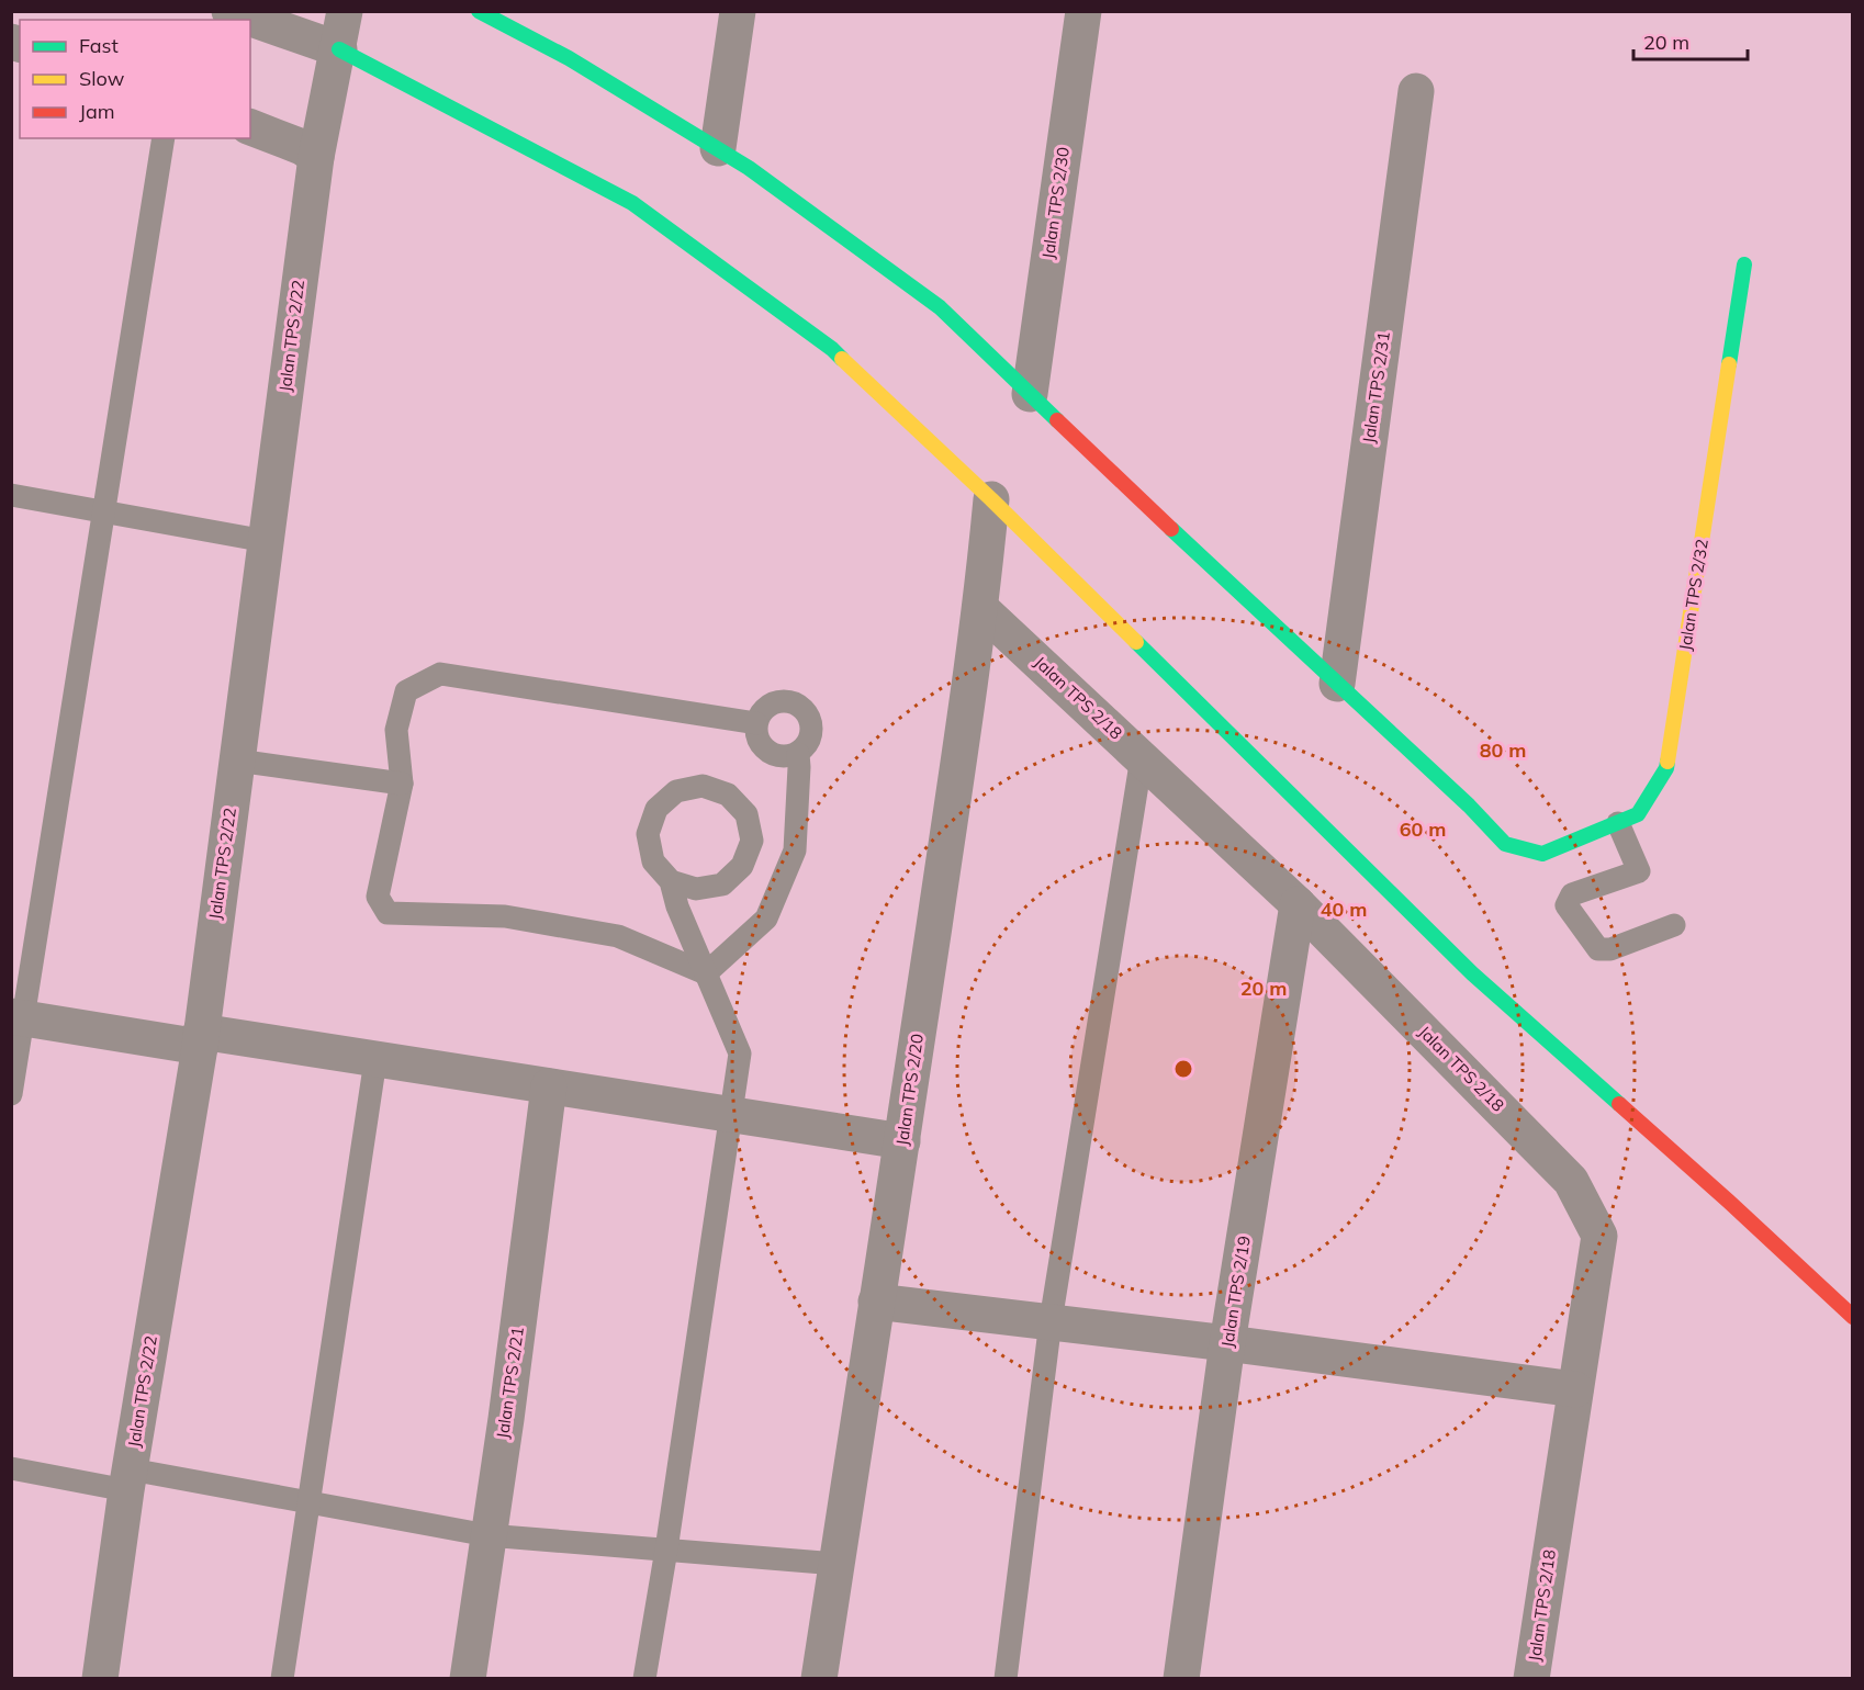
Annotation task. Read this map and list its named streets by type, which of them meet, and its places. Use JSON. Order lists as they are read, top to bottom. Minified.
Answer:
{"streets":{"street":["Jalan TPS 2/30","Jalan TPS 2/22","Jalan TPS 2/31","Jalan TPS 2/32","Jalan TPS 2/18","Jalan TPS 2/20","Jalan TPS 2/19","Jalan TPS 2/21"]},"crossings":[["Jalan TPS 2/31","Jalan TPS 2/32"],["Jalan TPS 2/18","Jalan TPS 2/20"],["Jalan TPS 2/18","Jalan TPS 2/19"]],"legend":["Fast","Slow","Jam"],"scale_bar":"20 m","rings":["80 m","60 m","40 m","20 m"]}
